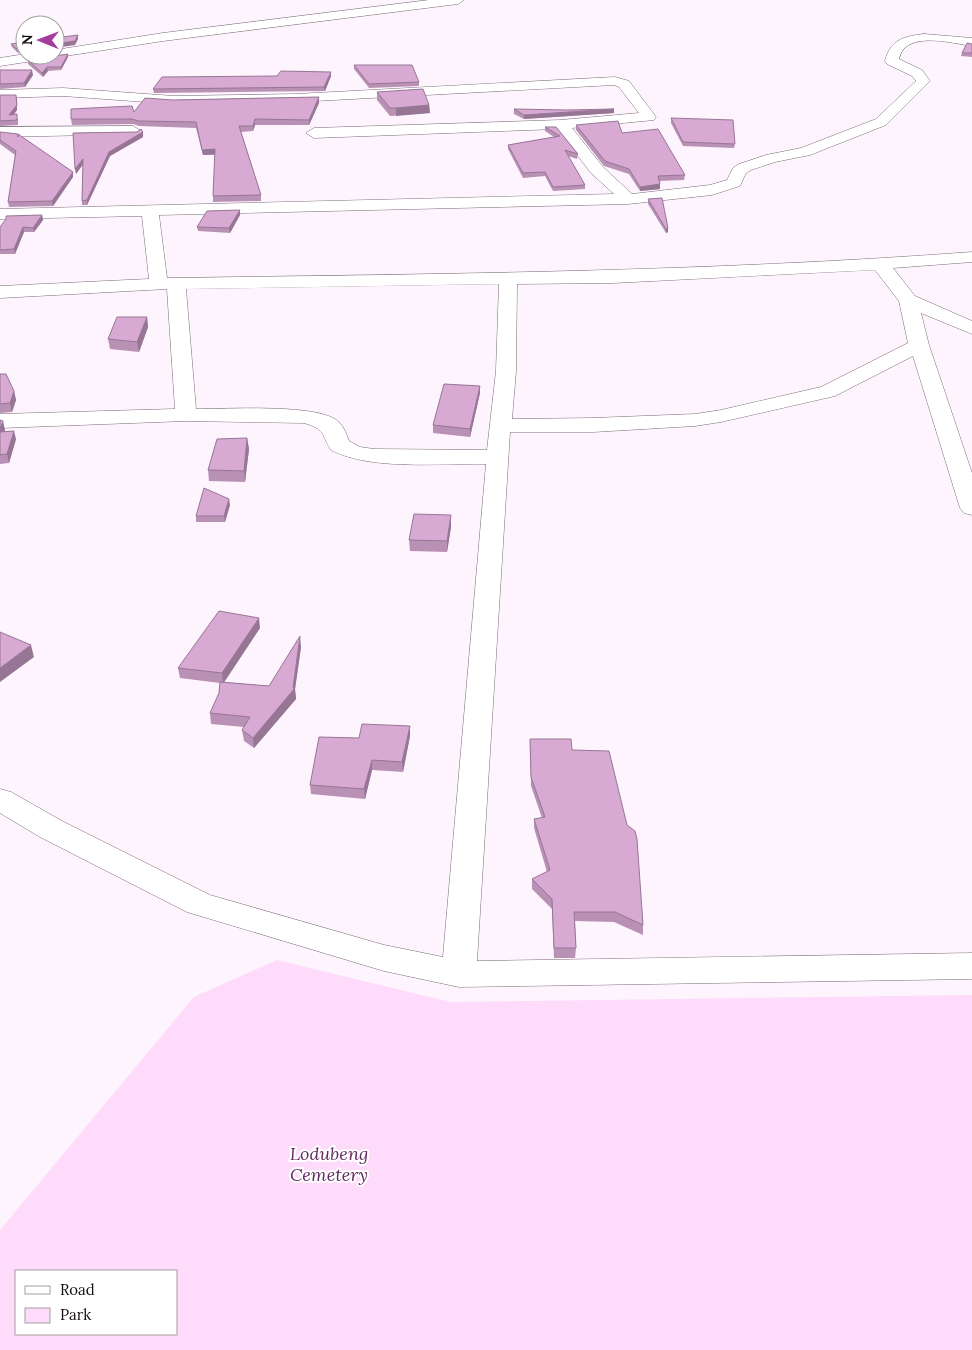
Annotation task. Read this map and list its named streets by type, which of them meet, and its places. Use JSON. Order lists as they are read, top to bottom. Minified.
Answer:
{"parks":["Lodubeng Cemetery"],"legend":["Road","Park"],"north":"left"}
